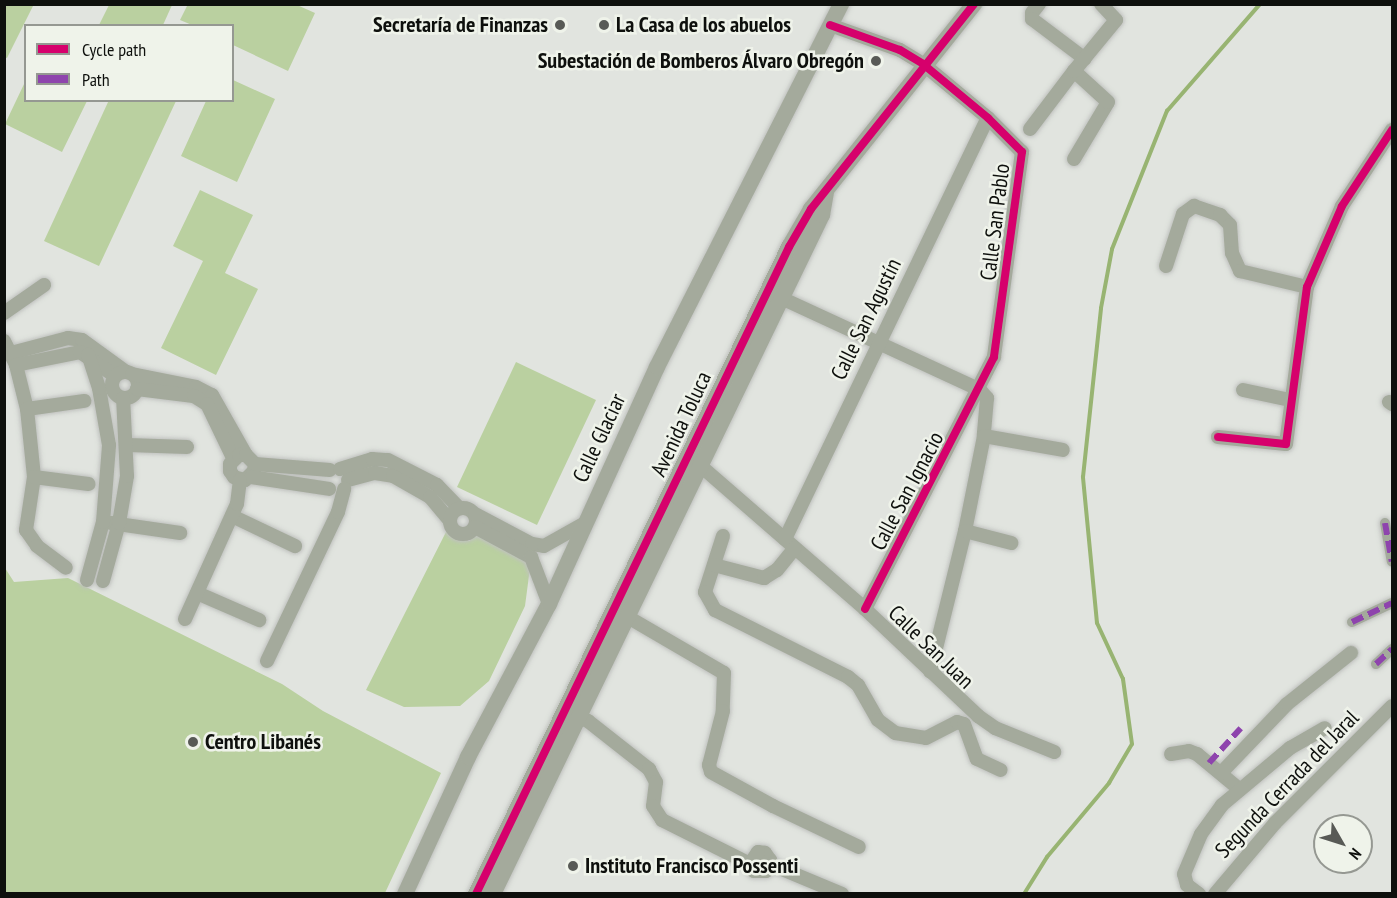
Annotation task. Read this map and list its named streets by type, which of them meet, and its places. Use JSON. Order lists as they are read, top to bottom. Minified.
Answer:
{"streets":{"street":["Calle San Pablo","Calle San Agustín","Avenida Toluca","Calle Glaciar","Calle San Ignacio","Calle San Juan","Segunda Cerrada del Jaral"]},"crossings":[["Calle San Pablo","Calle San Agustín"],["Calle San Pablo","Avenida Toluca"],["Calle San Pablo","Calle Glaciar"],["Calle San Pablo","Calle San Ignacio"],["Calle San Agustín","Calle San Juan"],["Avenida Toluca","Calle San Juan"],["Calle San Ignacio","Calle San Juan"]],"places":["Secretaría de Finanzas","La Casa de los abuelos","Subestación de Bomberos Álvaro Obregón","Centro Libanés","Instituto Francisco Possenti"],"legend":["Cycle path","Path"],"north":"bottom right"}
